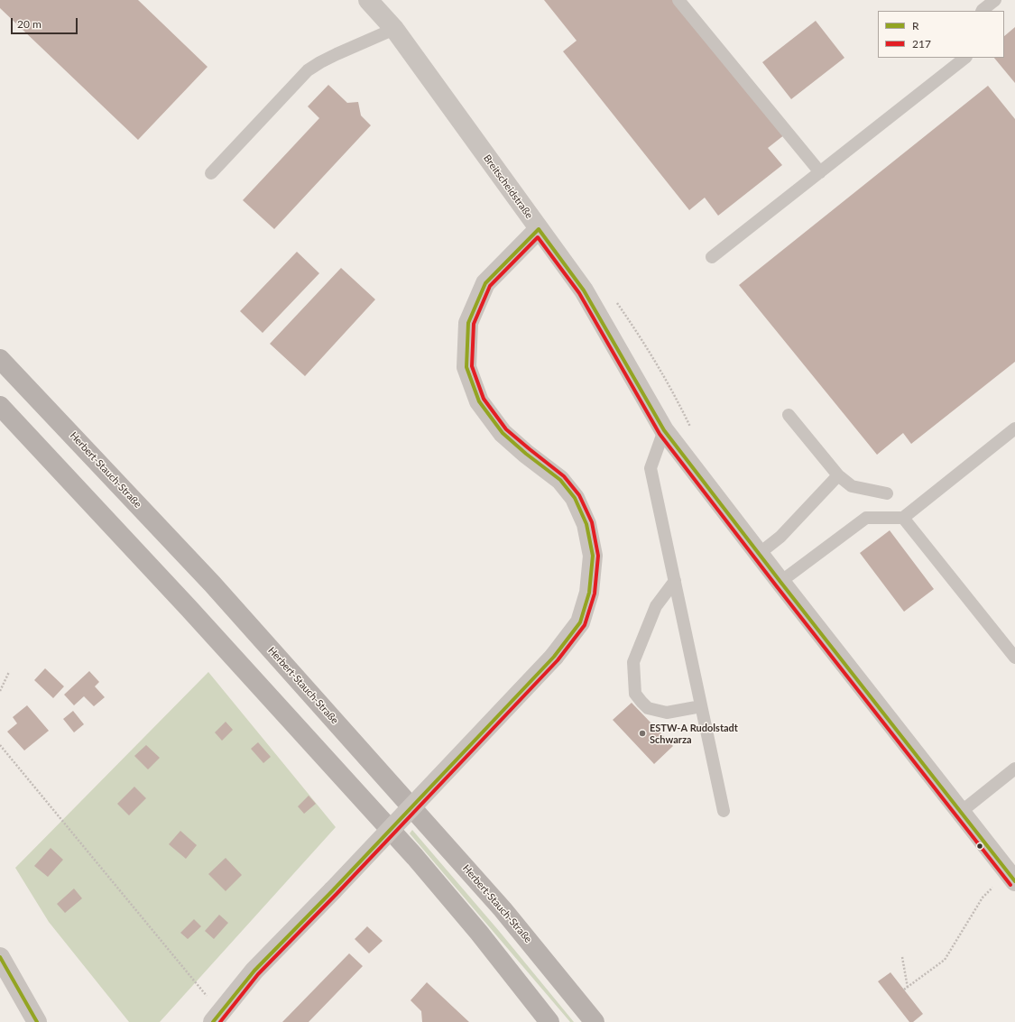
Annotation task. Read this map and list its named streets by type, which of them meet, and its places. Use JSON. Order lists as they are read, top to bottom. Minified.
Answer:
{"streets":{"main road":["Herbert-Stauch-Straße"],"street":["Breitscheidstraße"]},"places":["ESTW-A Rudolstadt Schwarza"],"lines":["transit line R","transit line 217"],"legend":["R","217"],"scale_bar":"20 m"}
